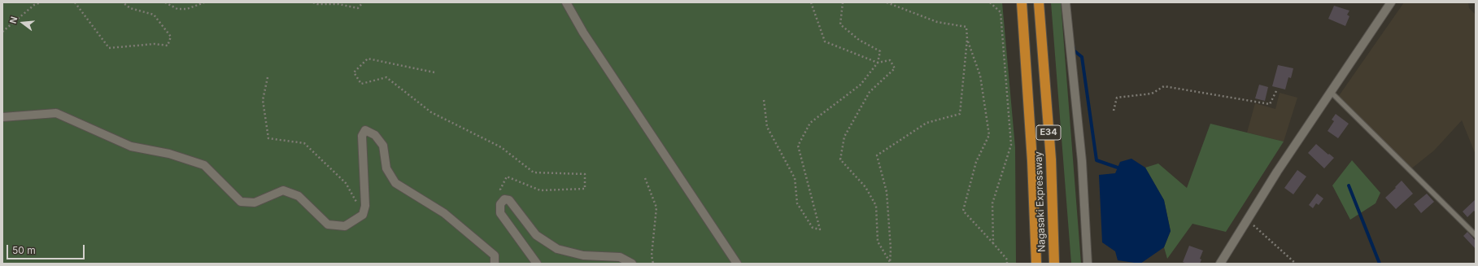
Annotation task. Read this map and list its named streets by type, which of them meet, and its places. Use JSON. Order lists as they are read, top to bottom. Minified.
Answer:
{"streets":{"highway":["E34","Nagasaki Expressway"]},"scale_bar":"50 m","north":"left"}
